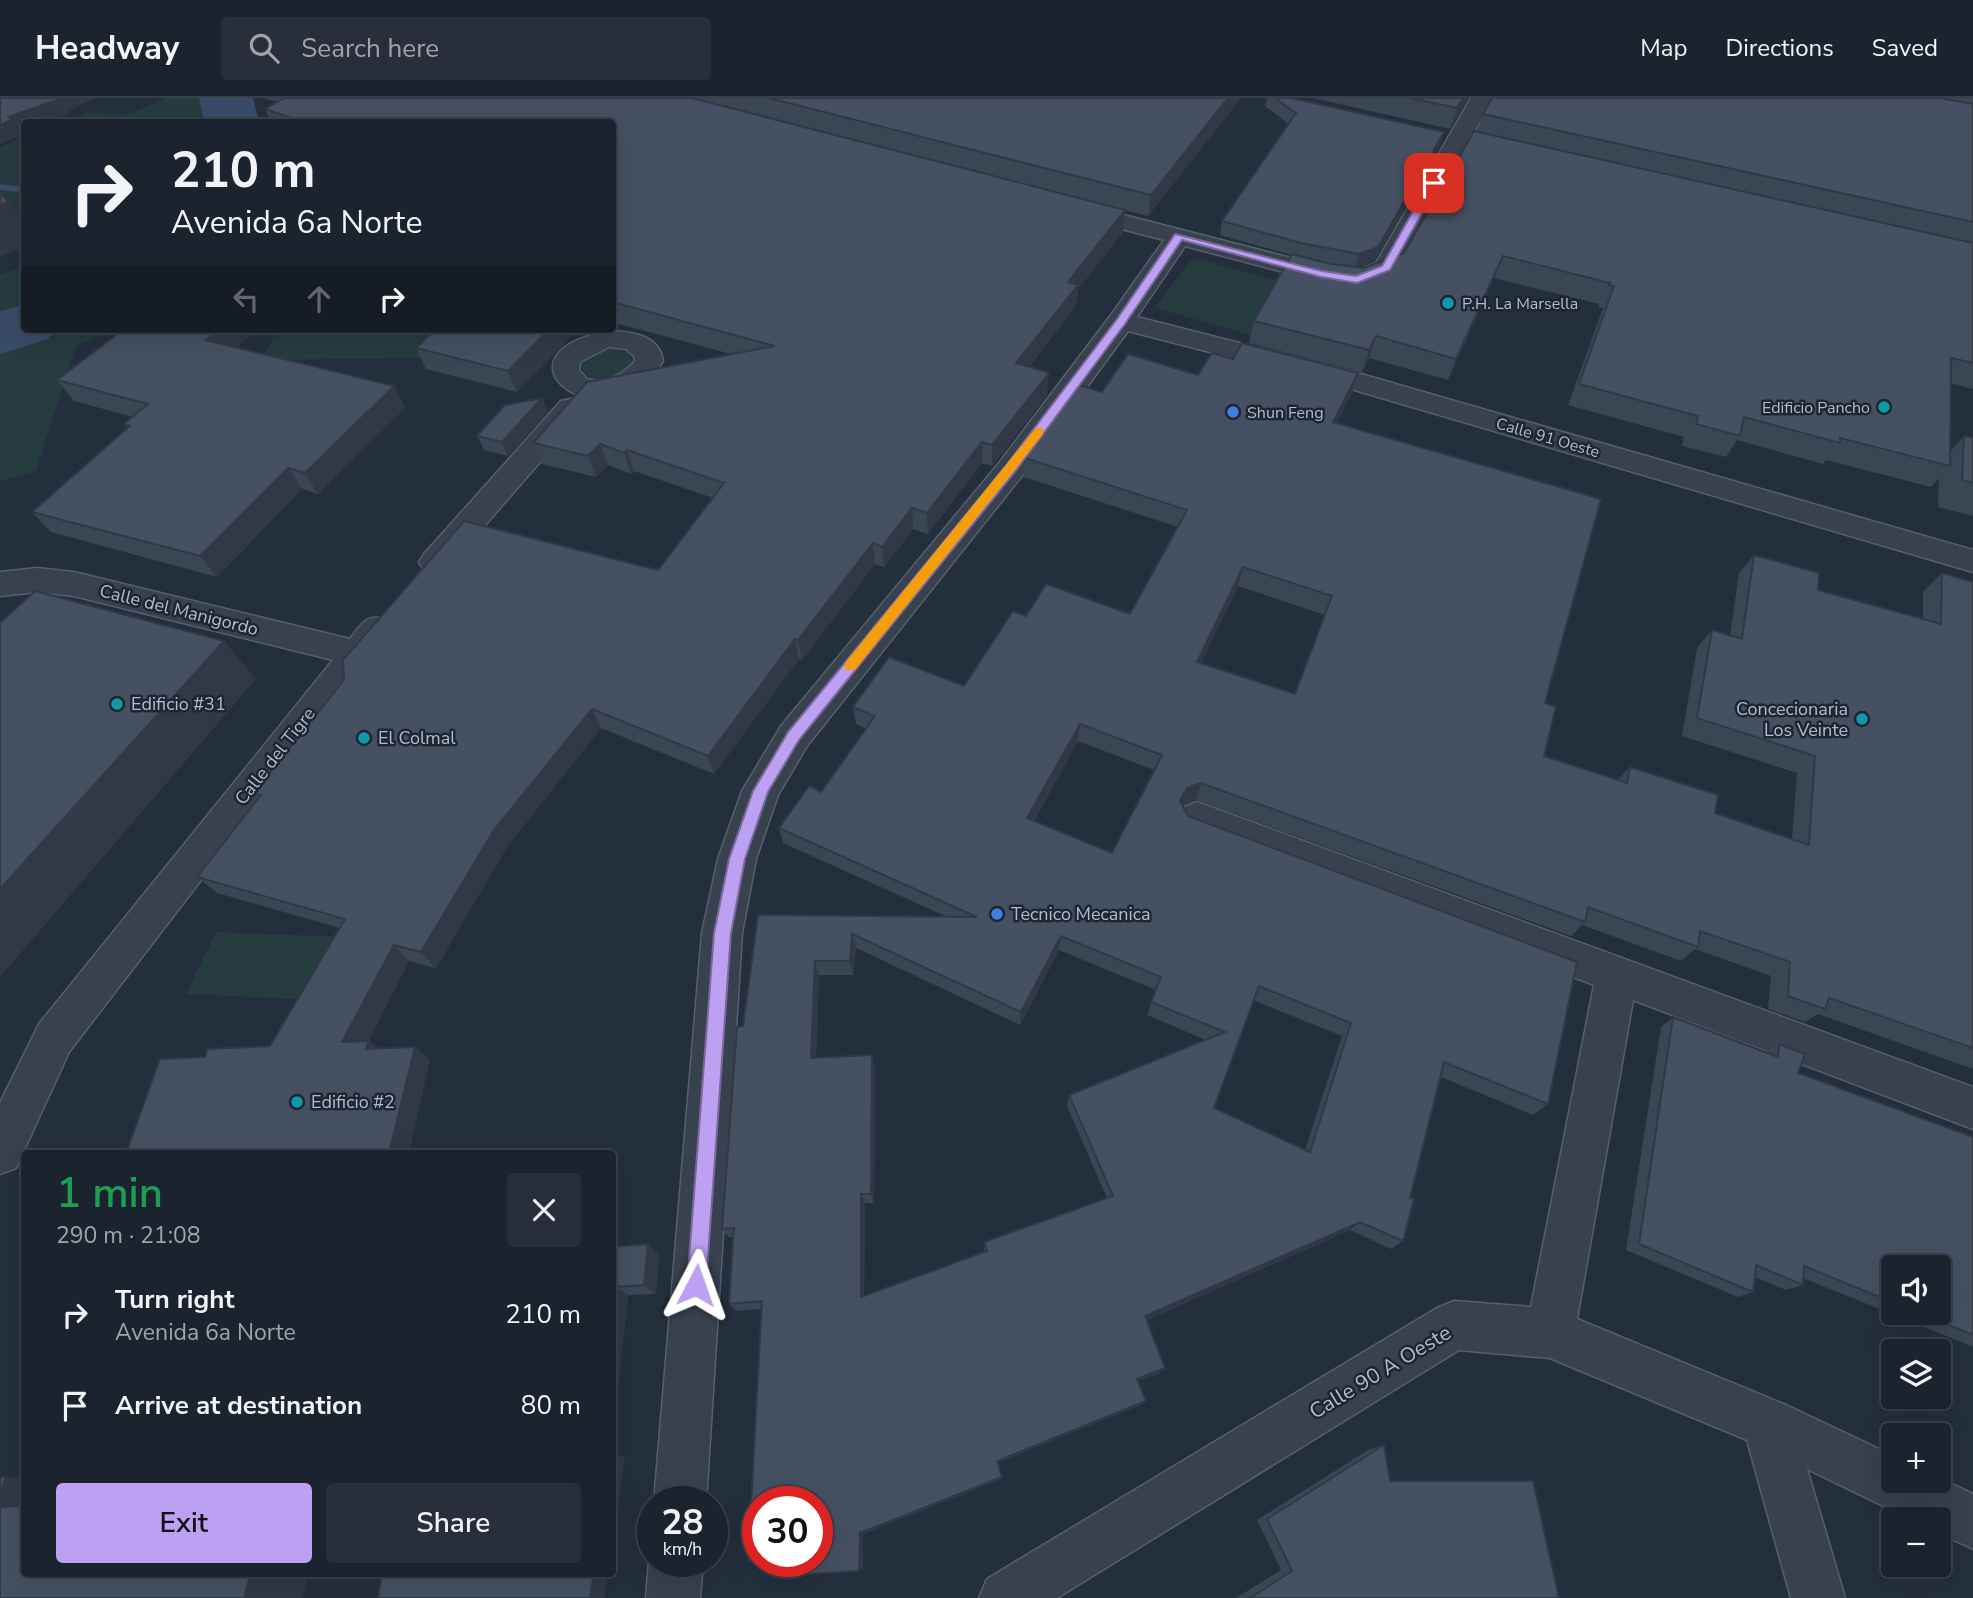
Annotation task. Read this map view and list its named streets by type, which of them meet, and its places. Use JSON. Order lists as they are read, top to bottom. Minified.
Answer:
{"streets":{"street":["Calle 91 Oeste","Calle del Manigordo","Calle del Tigre","Calle 90 A Oeste"]},"crossings":[["Calle del Manigordo","Calle del Tigre"]],"places":["P.H. La Marsella","Edificio Pancho","Shun Feng","Edificio #31","Concecionaria Los Veinte","El Colmal","Tecnico Mecanica","Edificio #2"],"page":{"header":"Headway","search":"Search here","nav":["Map","Directions","Saved"],"turn":["210 m","Avenida 6a Norte"],"heading":["1 min","290 m · 21:08"],"map_buttons":["+","−"],"list":[{"name":"Turn right","note":"Avenida 6a Norte","value":"210 m"},{"name":"Arrive at destination","value":"80 m"}],"buttons":["Exit","Share"],"speed":"28 km/h","limit":"30"}}
